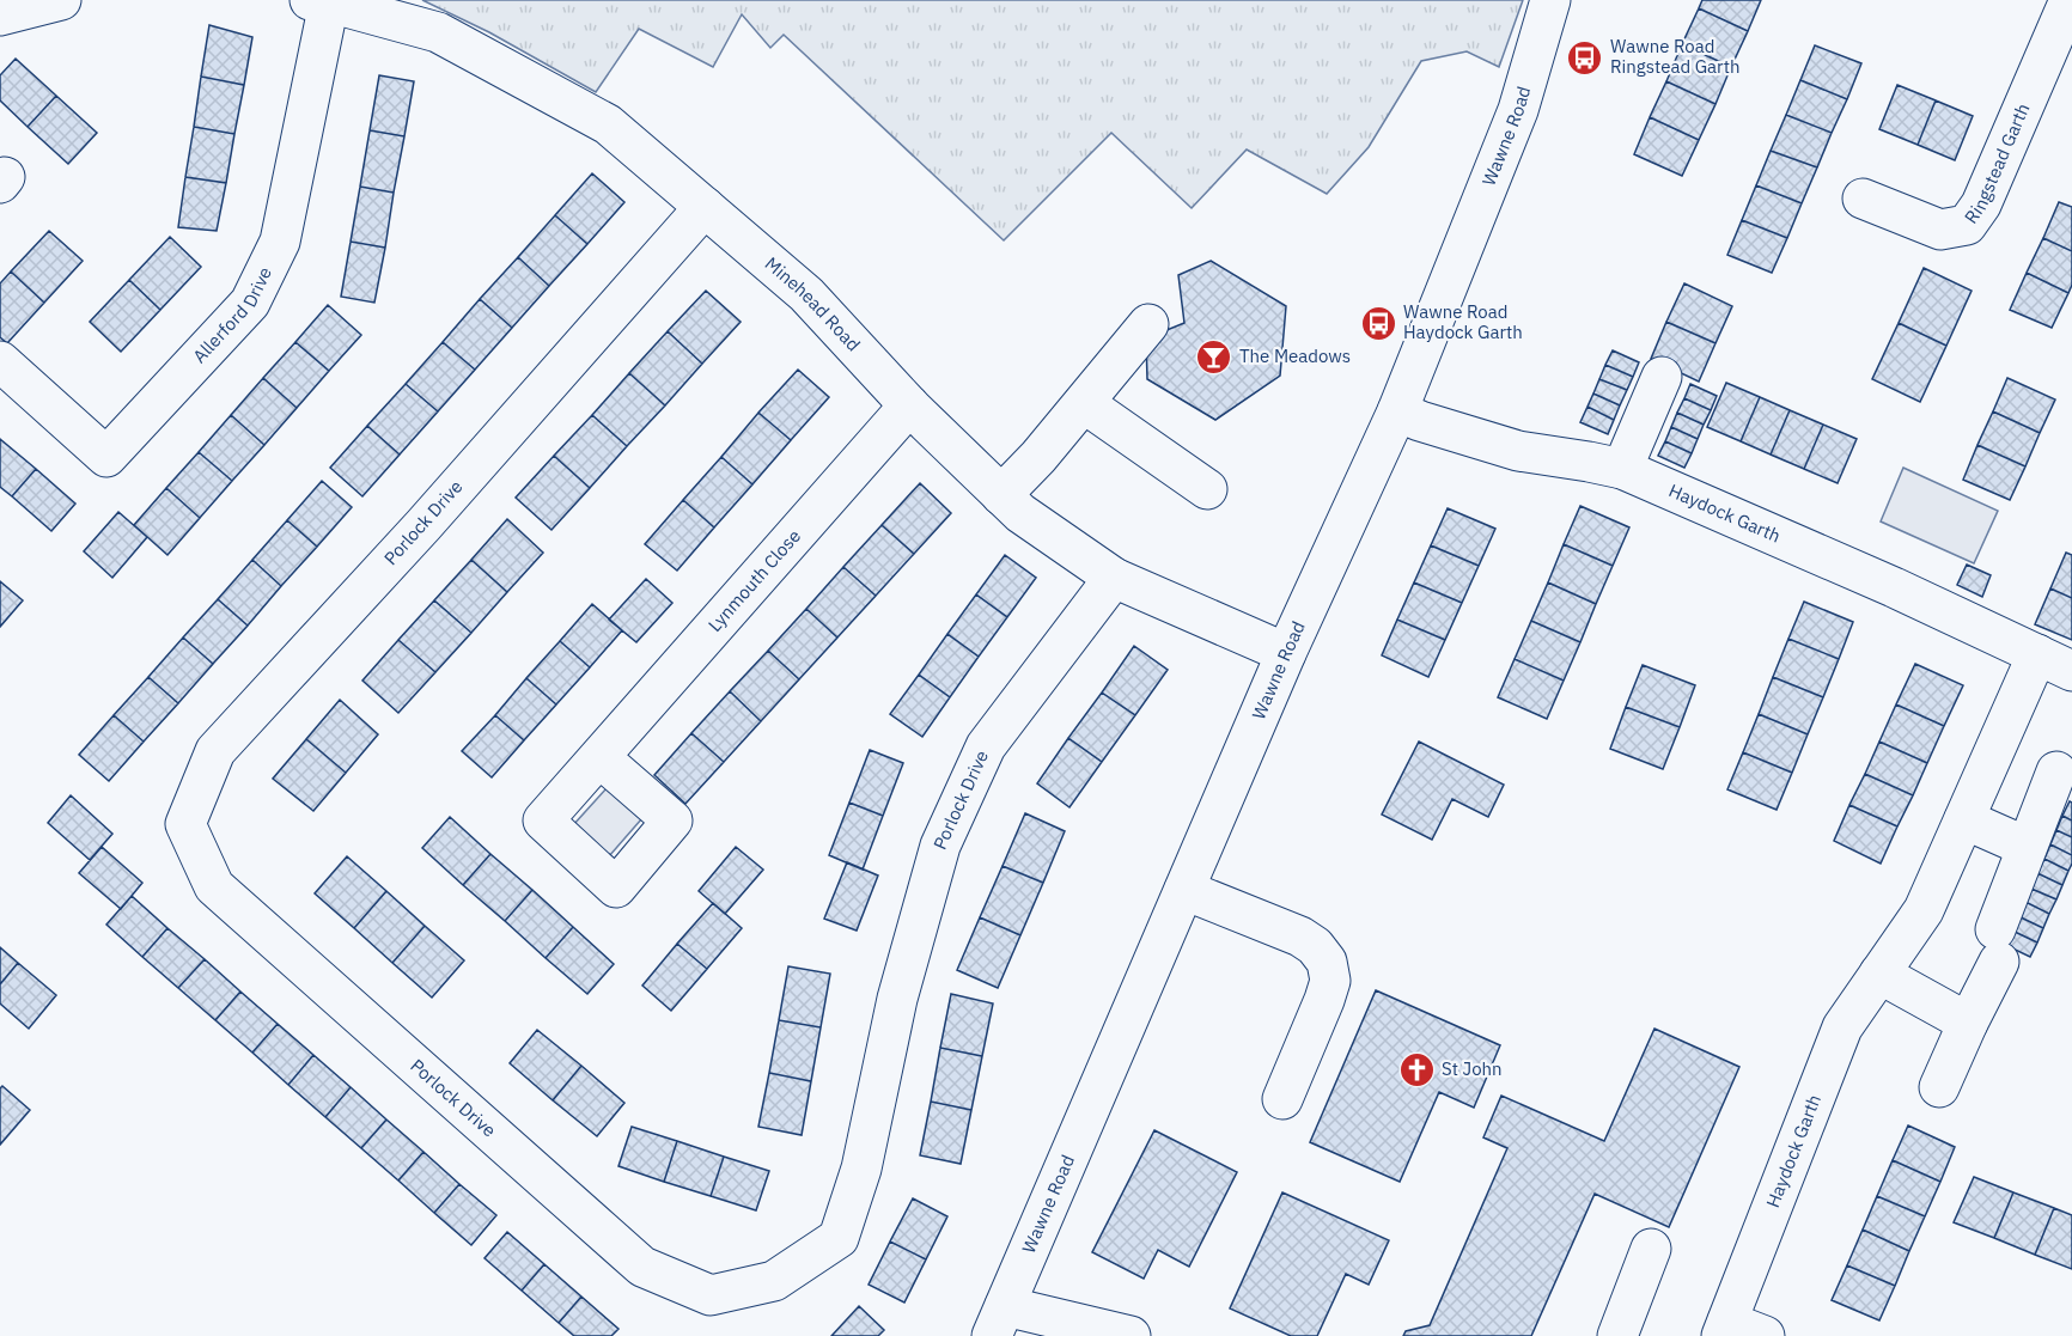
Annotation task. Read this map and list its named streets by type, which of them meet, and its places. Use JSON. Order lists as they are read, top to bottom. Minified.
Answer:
{"streets":{"street":["Wawne Road","Ringstead Garth","Minehead Road","Allerford Drive","Haydock Garth","Porlock Drive","Lynmouth Close"]},"crossings":[["Wawne Road","Minehead Road"],["Wawne Road","Haydock Garth"],["Minehead Road","Allerford Drive"],["Minehead Road","Porlock Drive"],["Minehead Road","Lynmouth Close"]],"places":{"bus stop":["Wawne Road Ringstead Garth","Wawne Road Haydock Garth"],"bar":["The Meadows"],"church":["St John"]}}
